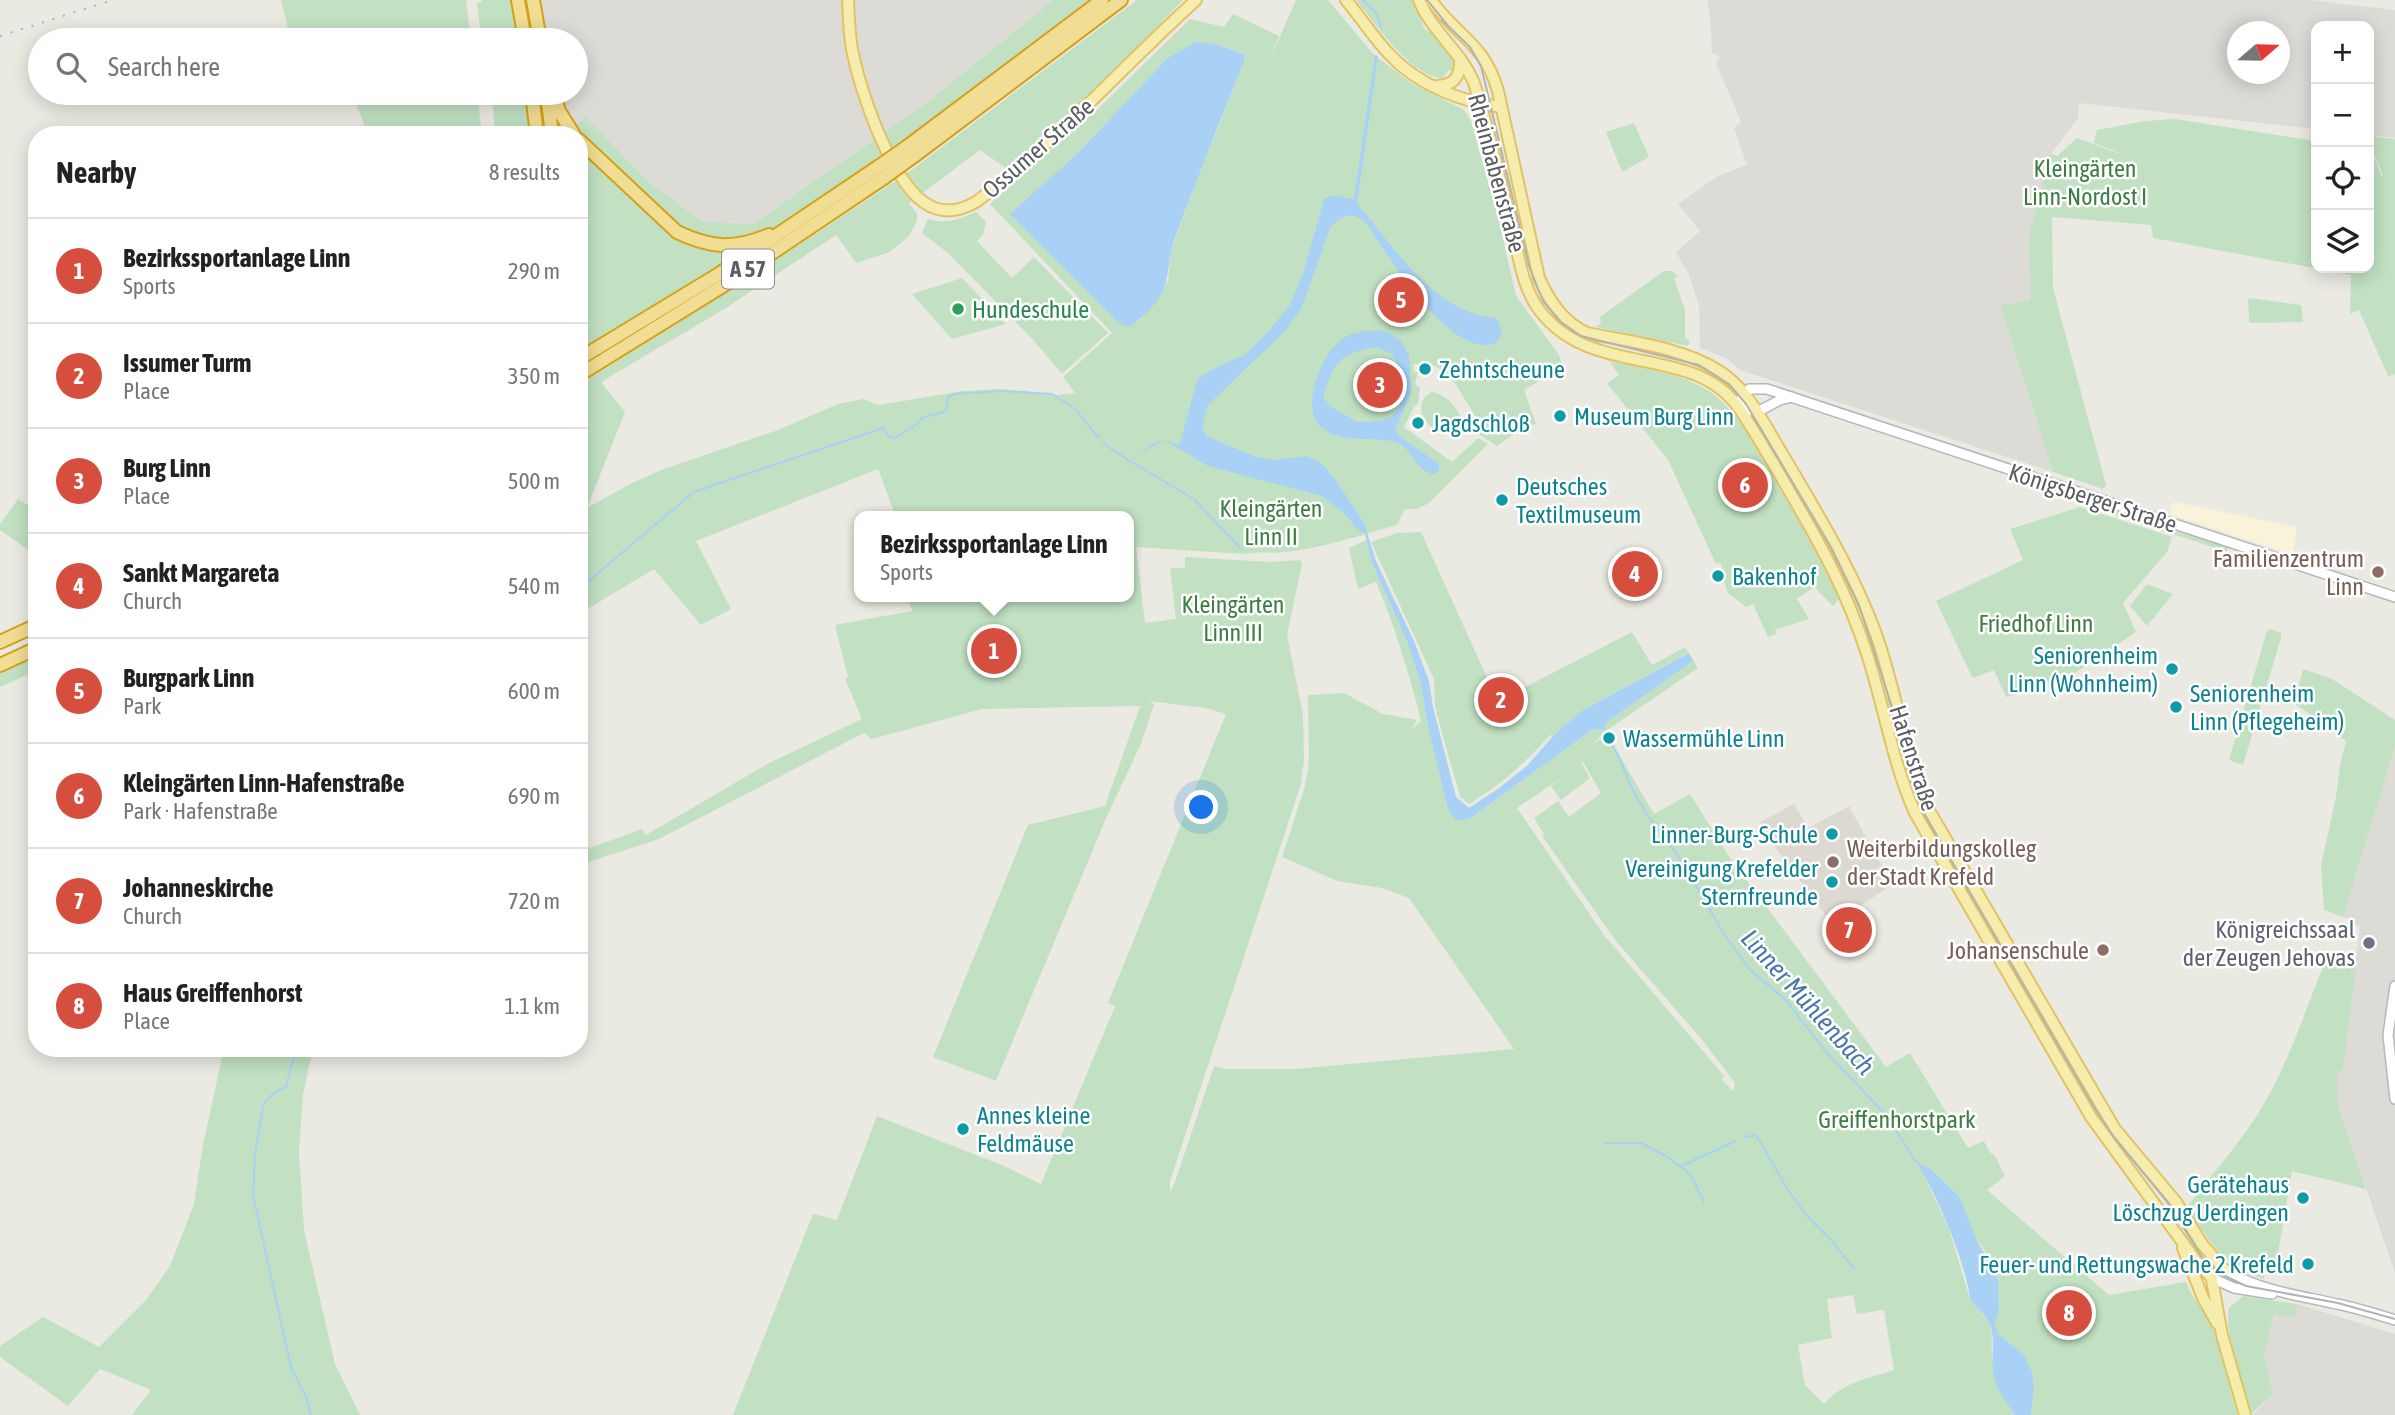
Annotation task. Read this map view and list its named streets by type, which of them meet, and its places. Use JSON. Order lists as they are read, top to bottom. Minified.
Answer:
{"streets":{"highway":["A 57"],"main road":["Ossumer Straße","Rheinbabenstraße","Hafenstraße"],"street":["Königsberger Straße"]},"crossings":[["Rheinbabenstraße","Hafenstraße"],["Königsberger Straße","Hafenstraße"]],"water":["Linner Mühlenbach"],"parks":["Kleingärten Linn-Nordost I","Kleingärten Linn II","Kleingärten Linn III","Friedhof Linn","Greiffenhorstpark"],"places":["Hundeschule","Zehntscheune","Museum Burg Linn","Jagdschloß","Deutsches Textilmuseum","Familienzentrum Linn","Bakenhof","Seniorenheim Linn (Wohnheim)","Seniorenheim Linn (Pflegeheim)","Wassermühle Linn","Linner-Burg-Schule","Weiterbildungskolleg der Stadt Krefeld","Vereinigung Krefelder Sternfreunde","Königreichssaal der Zeugen Jehovas","Johansenschule","Annes kleine Feldmäuse","Gerätehaus Löschzug Uerdingen","Feuer- und Rettungswache 2 Krefeld"],"north":"right","page":{"map_buttons":["+","−"],"search":"Search here","heading":["Nearby","8 results"],"list":[{"mark":"1","name":"Bezirkssportanlage Linn","note":"Sports","value":"290 m"},{"mark":"2","name":"Issumer Turm","note":"Place","value":"350 m"},{"mark":"3","name":"Burg Linn","note":"Place","value":"500 m"},{"mark":"4","name":"Sankt Margareta","note":"Church","value":"540 m"},{"mark":"5","name":"Burgpark Linn","note":"Park","value":"600 m"},{"mark":"6","name":"Kleingärten Linn-Hafenstraße","note":"Park · Hafenstraße","value":"690 m"},{"mark":"7","name":"Johanneskirche","note":"Church","value":"720 m"},{"mark":"8","name":"Haus Greiffenhorst","note":"Place","value":"1.1 km"}],"pins":["5","3","6","4","1","2","7","8"],"popup":["Bezirkssportanlage Linn","Sports"]}}
